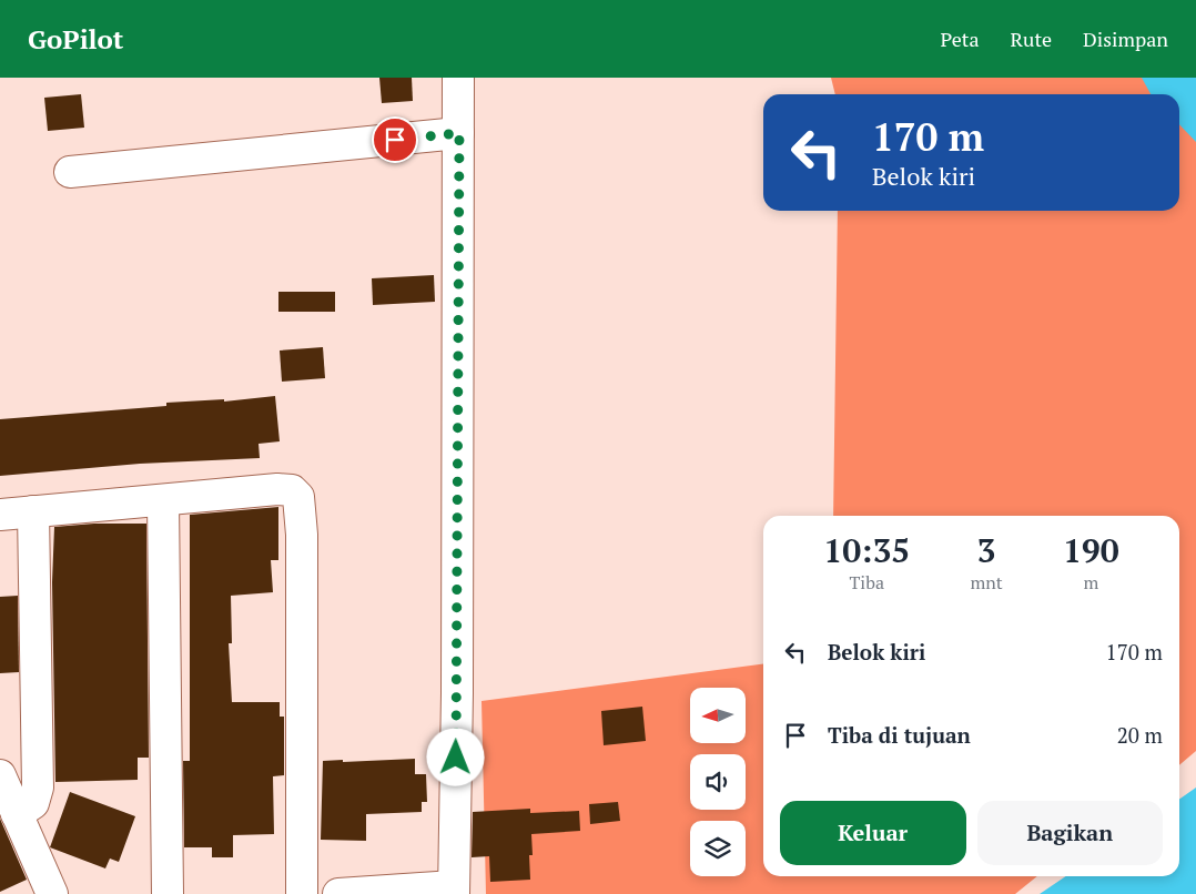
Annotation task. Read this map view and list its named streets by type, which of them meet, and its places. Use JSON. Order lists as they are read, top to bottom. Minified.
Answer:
{"north":"left","page":{"header":"GoPilot","nav":["Peta","Rute","Disimpan"],"turn":["170 m","Belok kiri"],"eta":["10:35","Tiba","3","mnt","190","m"],"list":[{"name":"Belok kiri","value":"170 m"},{"name":"Tiba di tujuan","value":"20 m"}],"buttons":["Keluar","Bagikan"]}}
